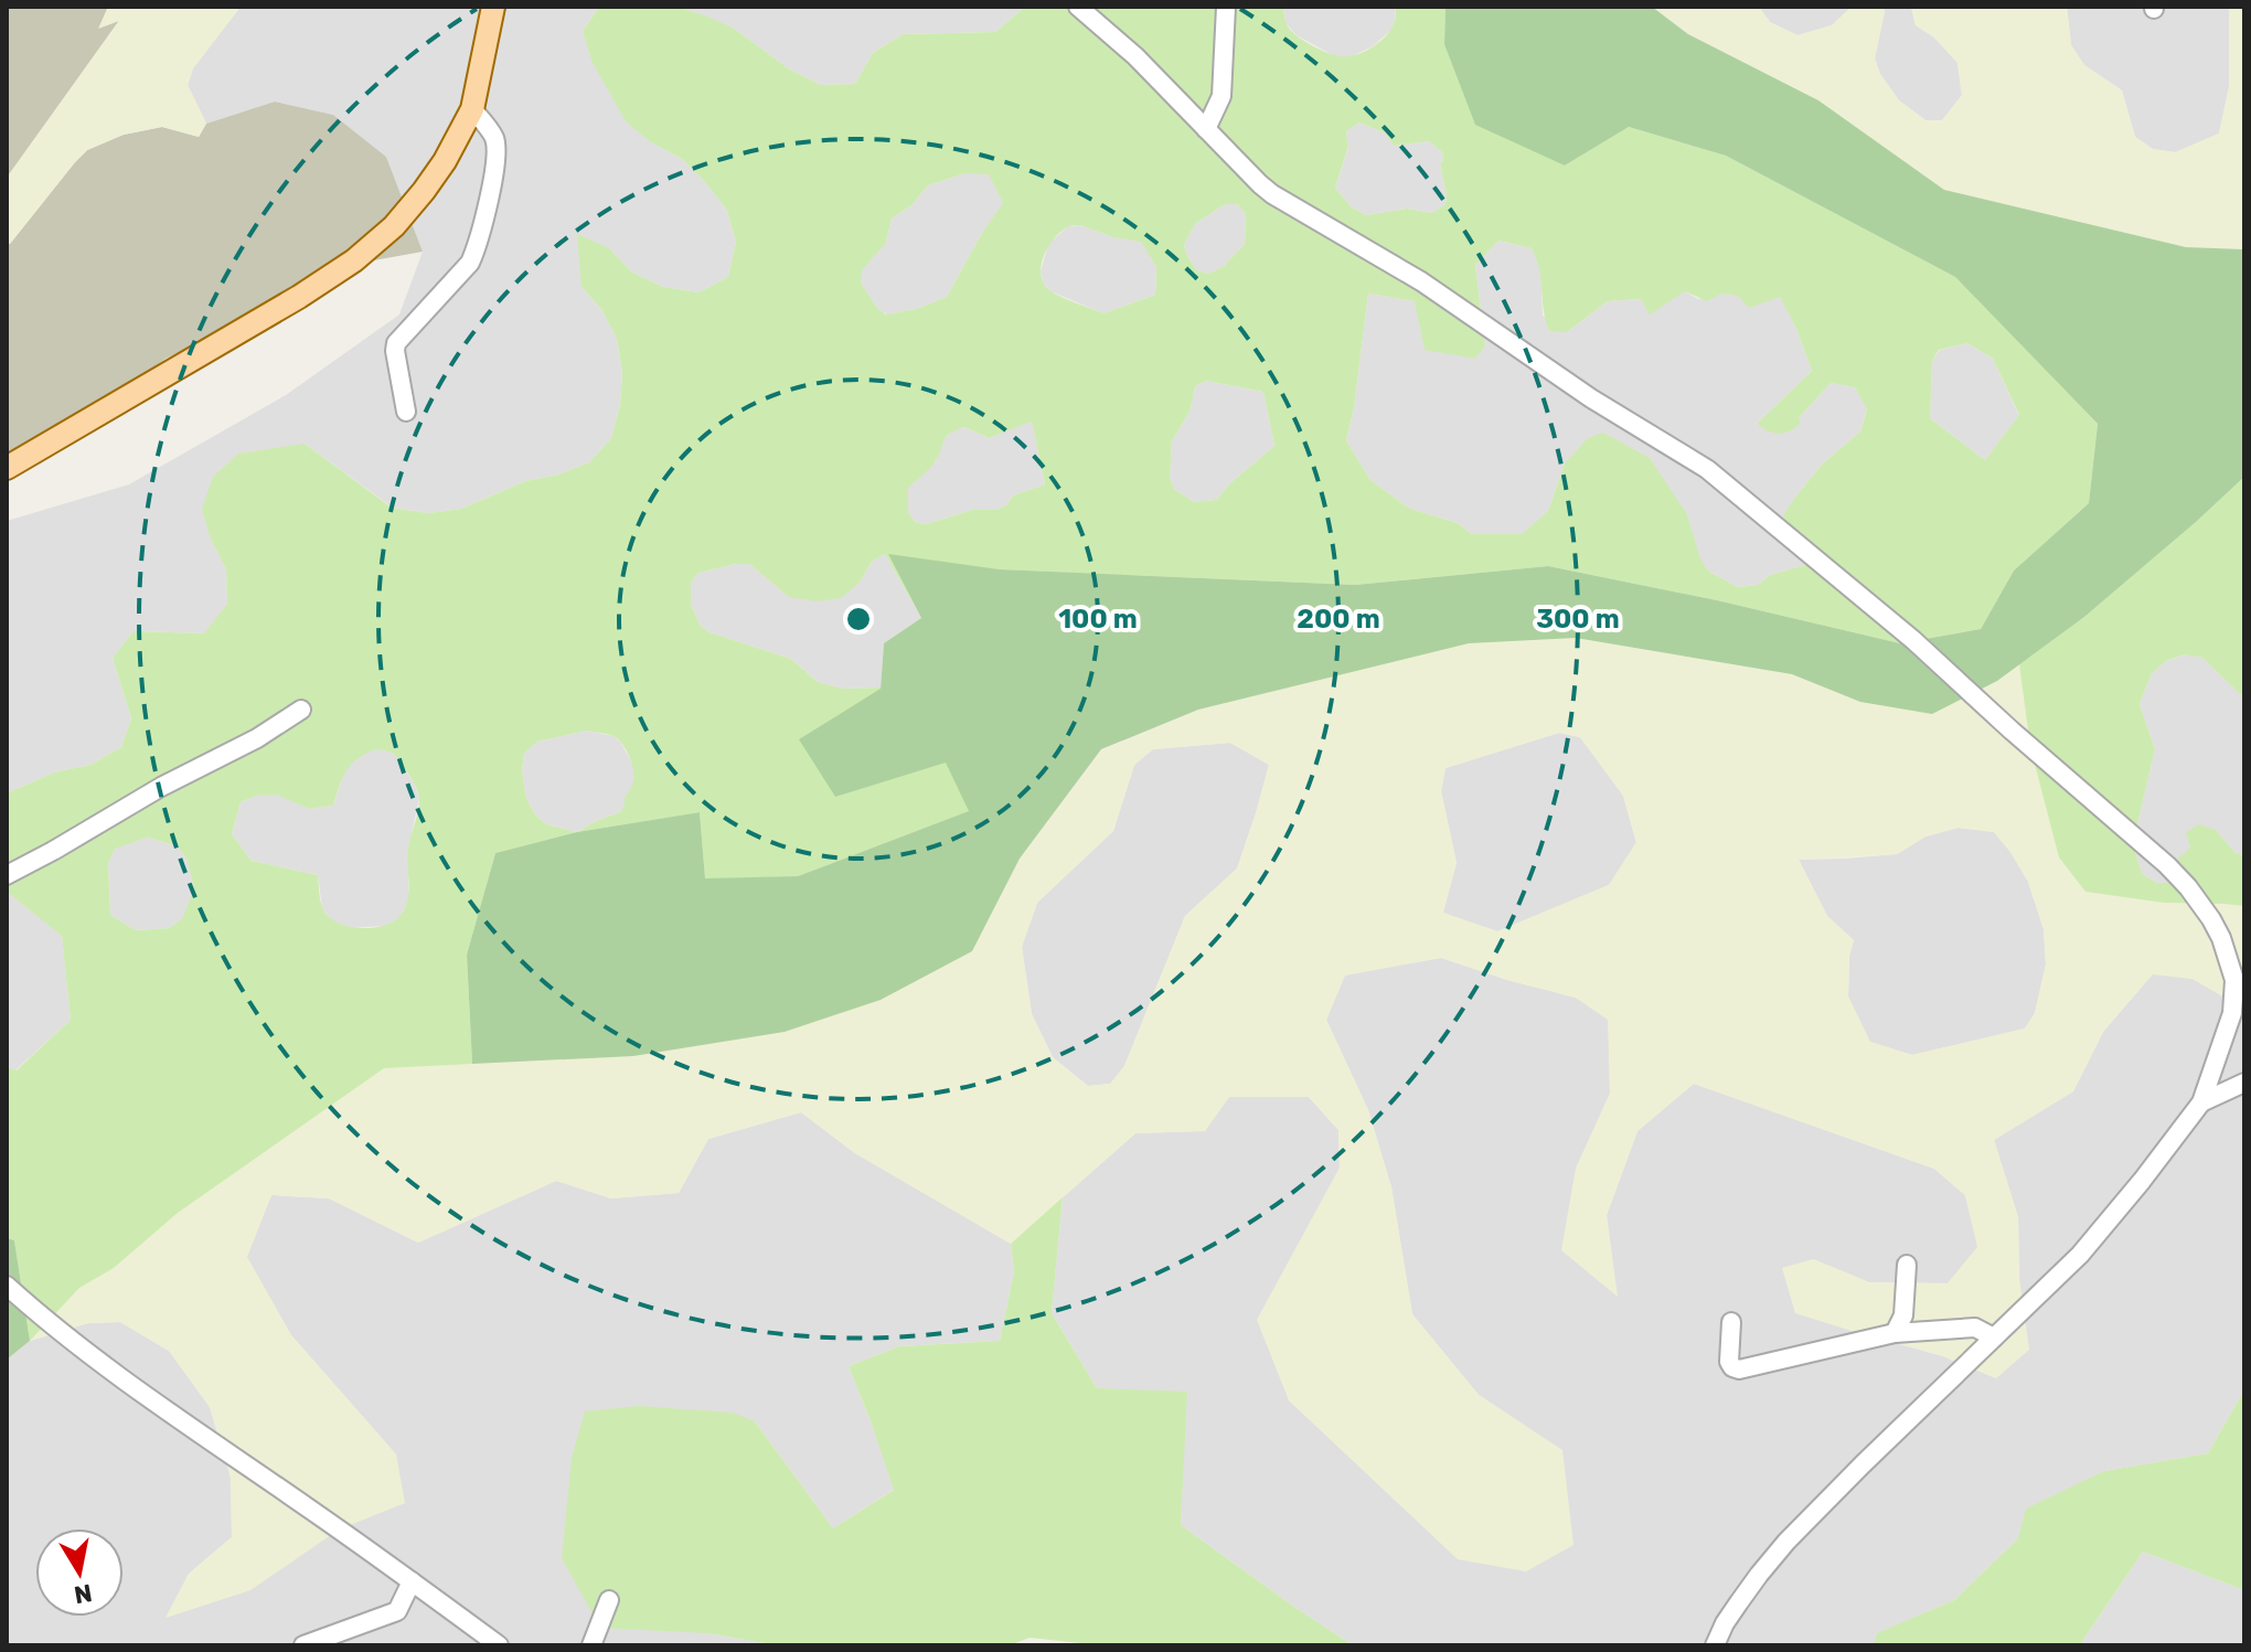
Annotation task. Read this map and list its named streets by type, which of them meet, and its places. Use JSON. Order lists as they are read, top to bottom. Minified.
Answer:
{"north":"bottom","rings":["100 m","200 m","300 m"]}
